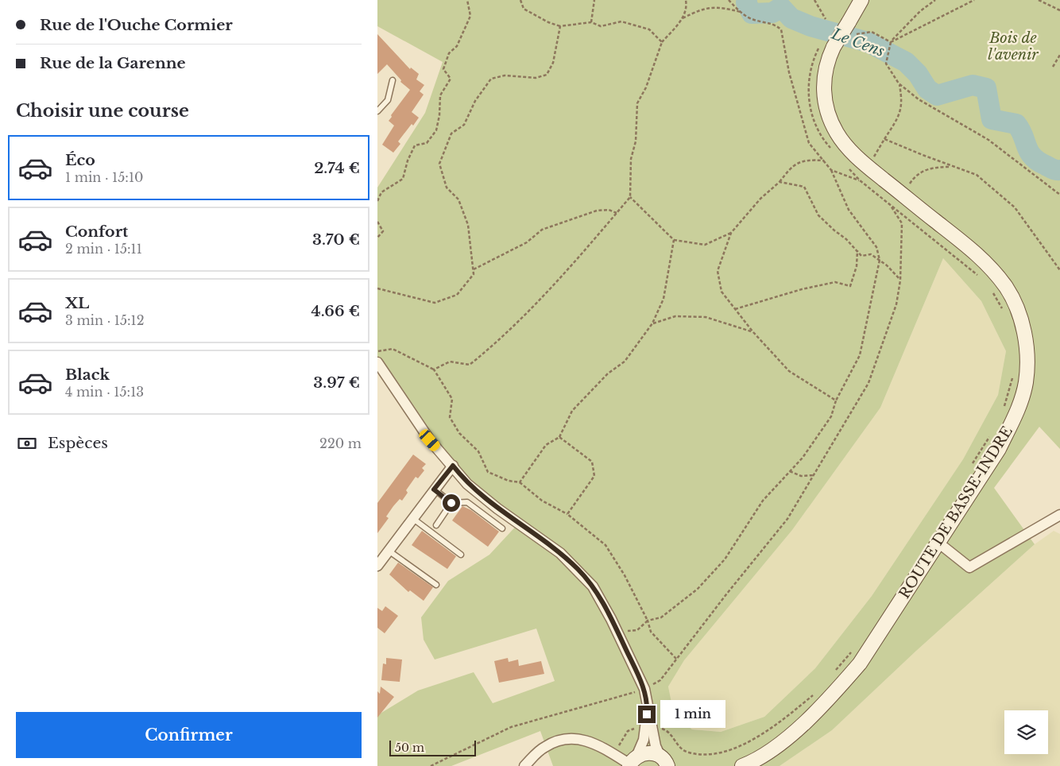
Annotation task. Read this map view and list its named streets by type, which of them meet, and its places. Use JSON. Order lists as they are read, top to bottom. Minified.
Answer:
{"streets":{"main road":["ROUTE DE BASSE-INDRE"]},"water":["Le Cens"],"parks":["Bois de l'avenir"],"scale_bar":"50 m","page":{"banner":["Rue de l'Ouche Cormier","Rue de la Garenne"],"heading":"Choisir une course","list":[{"name":"Éco","note":"1 min · 15:10","value":"2.74 €"},{"name":"Confort","note":"2 min · 15:11","value":"3.70 €"},{"name":"XL","note":"3 min · 15:12","value":"4.66 €"},{"name":"Black","note":"4 min · 15:13","value":"3.97 €"}],"pay":["Espèces","220 m"],"bubble":"1 min","buttons":"Confirmer","scale":"50 m"}}
